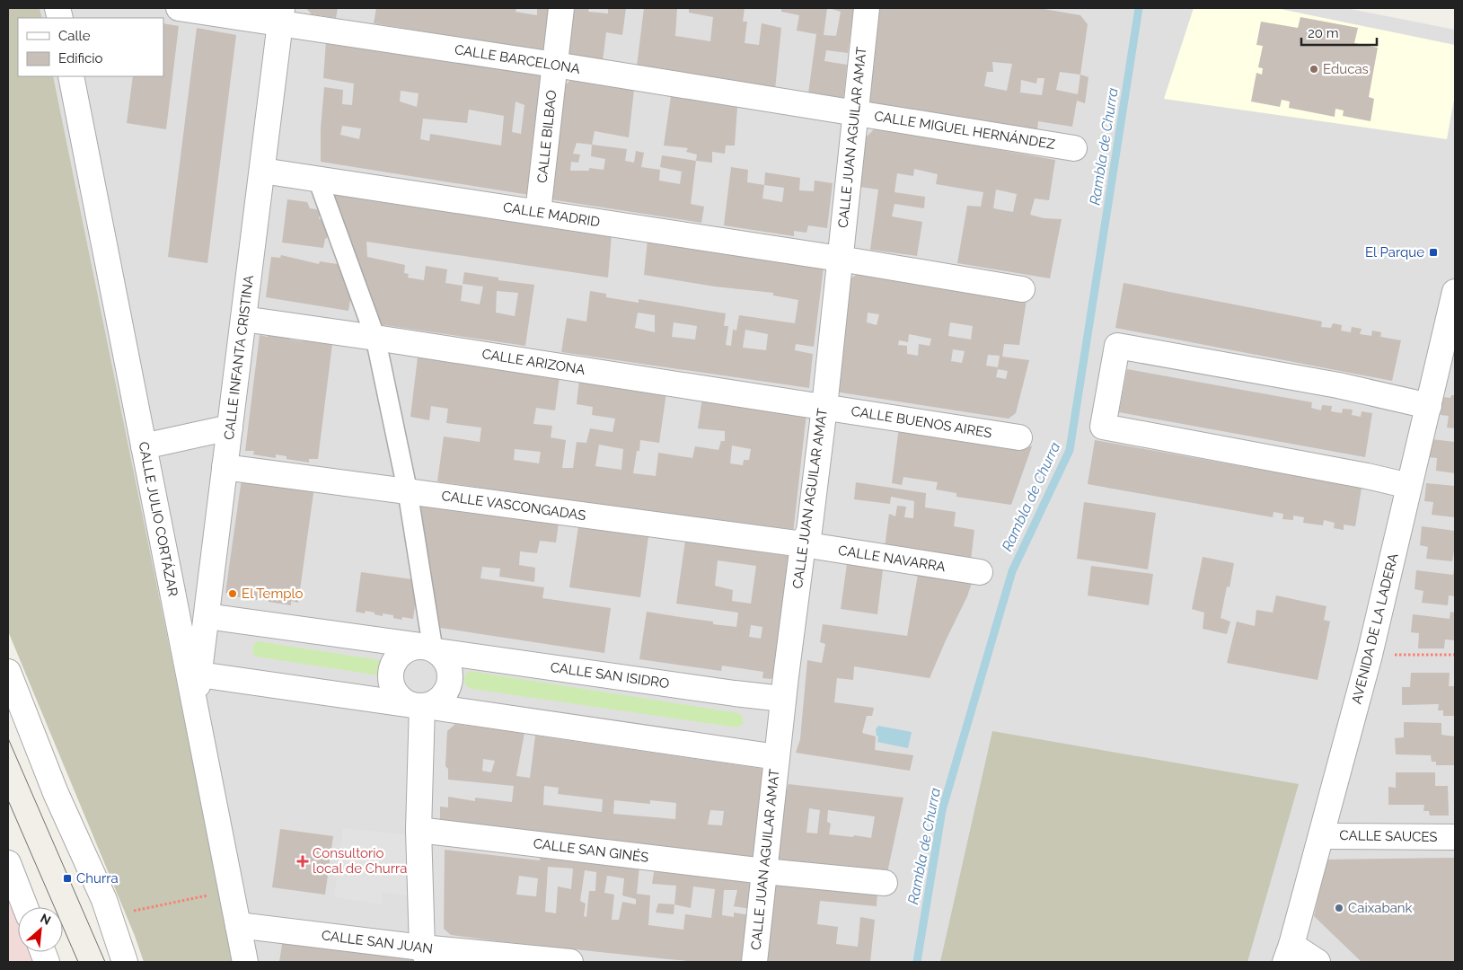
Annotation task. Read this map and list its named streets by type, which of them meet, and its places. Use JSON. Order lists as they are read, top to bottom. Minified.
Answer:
{"streets":{"street":["CALLE BARCELONA","CALLE MIGUEL HERNÁNDEZ","CALLE BILBAO","CALLE JUAN AGUILAR AMAT","CALLE MADRID","CALLE INFANTA CRISTINA","CALLE ARIZONA","CALLE BUENOS AIRES","CALLE VASCONGADAS","CALLE JULIO CORTÁZAR","CALLE NAVARRA","AVENIDA DE LA LADERA","CALLE SAN ISIDRO","CALLE SAUCES","CALLE SAN GINÉS","CALLE SAN JUAN"]},"crossings":[["CALLE BARCELONA","CALLE MIGUEL HERNÁNDEZ"],["CALLE BARCELONA","CALLE BILBAO"],["CALLE BARCELONA","CALLE JUAN AGUILAR AMAT"],["CALLE BARCELONA","CALLE INFANTA CRISTINA"],["CALLE MIGUEL HERNÁNDEZ","CALLE JUAN AGUILAR AMAT"],["CALLE BILBAO","CALLE MADRID"],["CALLE JUAN AGUILAR AMAT","CALLE MADRID"],["CALLE JUAN AGUILAR AMAT","CALLE ARIZONA"],["CALLE JUAN AGUILAR AMAT","CALLE BUENOS AIRES"],["CALLE JUAN AGUILAR AMAT","CALLE VASCONGADAS"],["CALLE JUAN AGUILAR AMAT","CALLE NAVARRA"],["CALLE JUAN AGUILAR AMAT","CALLE SAN ISIDRO"],["CALLE JUAN AGUILAR AMAT","CALLE SAN GINÉS"],["CALLE MADRID","CALLE INFANTA CRISTINA"],["CALLE INFANTA CRISTINA","CALLE ARIZONA"],["CALLE INFANTA CRISTINA","CALLE VASCONGADAS"],["CALLE INFANTA CRISTINA","CALLE JULIO CORTÁZAR"],["CALLE INFANTA CRISTINA","CALLE SAN ISIDRO"],["CALLE ARIZONA","CALLE BUENOS AIRES"],["CALLE VASCONGADAS","CALLE NAVARRA"],["CALLE JULIO CORTÁZAR","CALLE SAN JUAN"],["AVENIDA DE LA LADERA","CALLE SAUCES"]],"water":["Rambla de Churra"],"places":{"other":["Educas","El Templo","Caixabank"],"transit":["El Parque","Churra"],"health":["Consultorio local de Churra"]},"legend":["Calle","Edificio"],"scale_bar":"20 m","north":"top right"}
